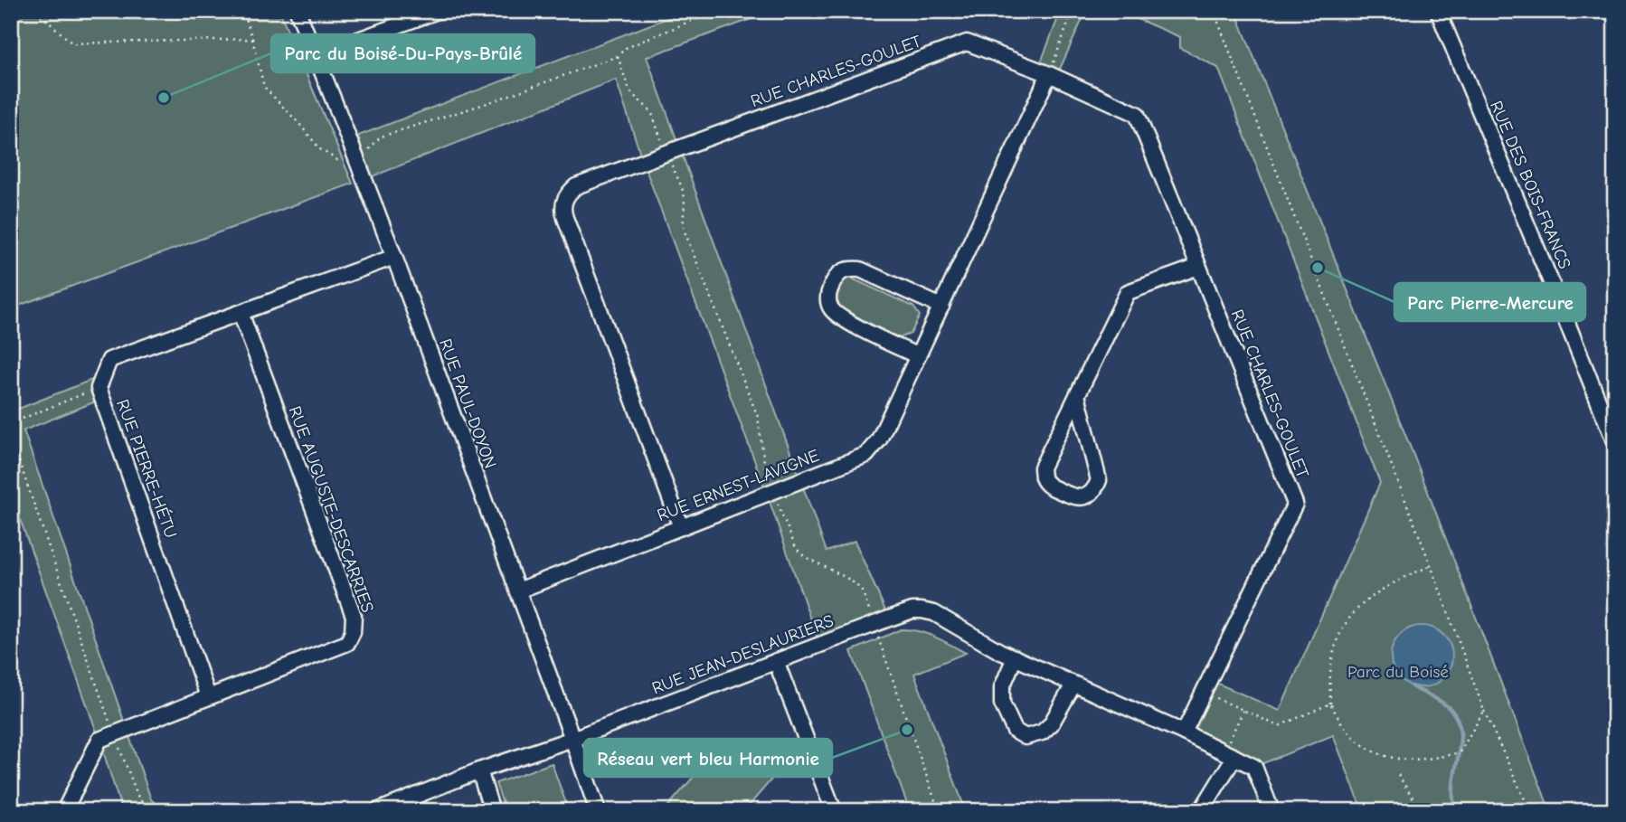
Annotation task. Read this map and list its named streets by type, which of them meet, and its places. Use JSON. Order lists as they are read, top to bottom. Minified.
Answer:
{"streets":{"street":["RUE CHARLES-GOULET","RUE DES BOIS-FRANCS","RUE PAUL-DOYON","RUE PIERRE-HÉTU","RUE ERNEST-LAVIGNE","RUE AUGUSTE-DESCARRIES","RUE JEAN-DESLAURIERS"]},"crossings":[["RUE CHARLES-GOULET","RUE ERNEST-LAVIGNE"],["RUE CHARLES-GOULET","RUE JEAN-DESLAURIERS"],["RUE PAUL-DOYON","RUE PIERRE-HÉTU"],["RUE PAUL-DOYON","RUE ERNEST-LAVIGNE"],["RUE PAUL-DOYON","RUE JEAN-DESLAURIERS"],["RUE PIERRE-HÉTU","RUE AUGUSTE-DESCARRIES"]],"parks":["Parc du Boisé"],"places":["Parc du Boisé-Du-Pays-Brûlé","Parc Pierre-Mercure","Réseau vert bleu Harmonie"]}
